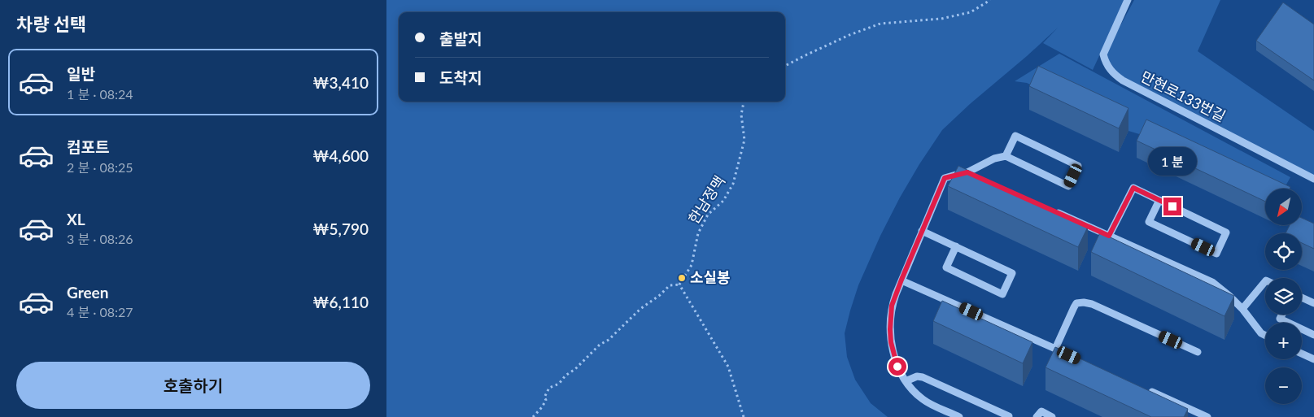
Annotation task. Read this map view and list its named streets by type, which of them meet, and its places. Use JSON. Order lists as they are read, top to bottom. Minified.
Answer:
{"streets":{"lane":["만현로133번길"],"path":["한남정맥"]},"places":["소실봉"],"north":"bottom left","page":{"heading":"차량 선택","banner":["출발지","도착지"],"list":[{"name":"일반","note":"1 분 · 08:24","value":"₩3,410"},{"name":"컴포트","note":"2 분 · 08:25","value":"₩4,600"},{"name":"XL","note":"3 분 · 08:26","value":"₩5,790"},{"name":"Green","note":"4 분 · 08:27","value":"₩6,110"}],"bubble":"1 분","map_buttons":["+","−"],"buttons":"호출하기"}}
